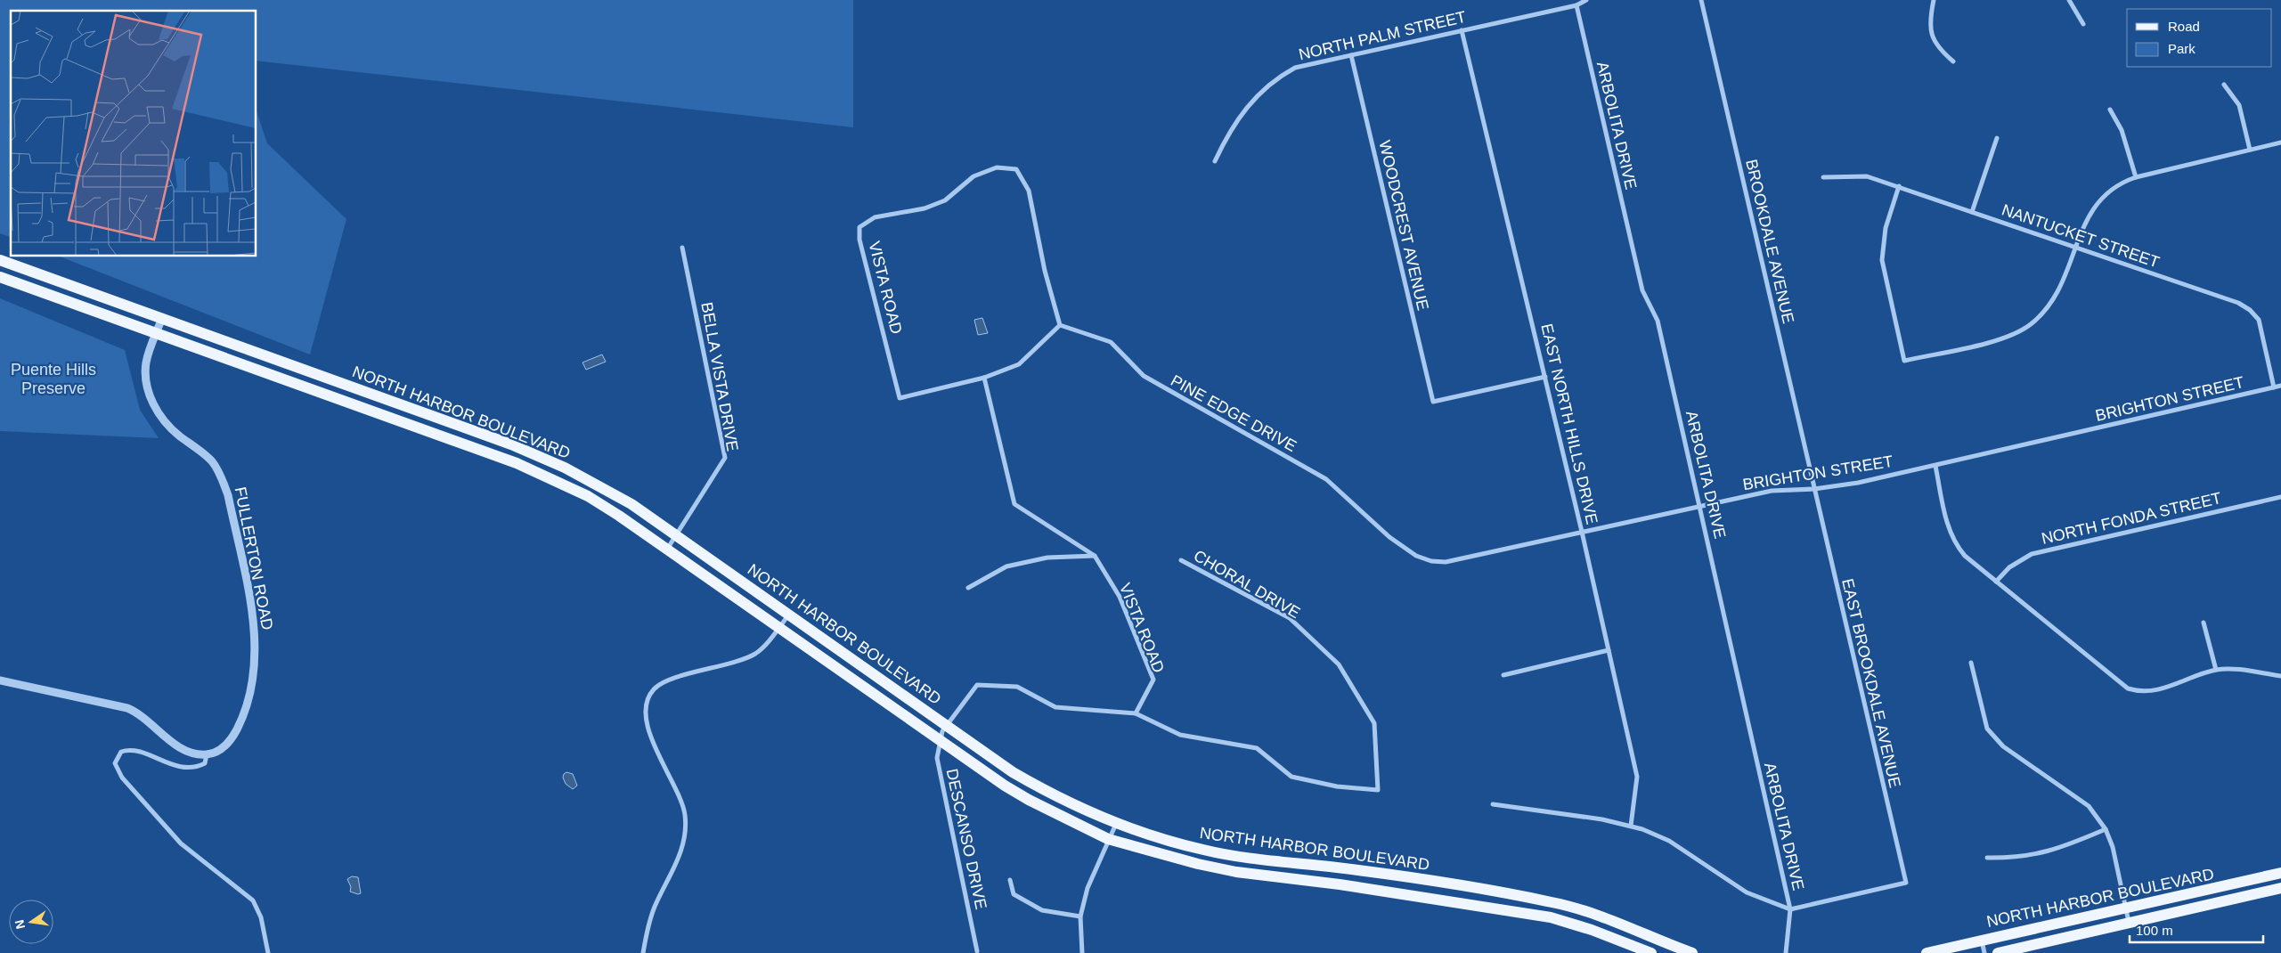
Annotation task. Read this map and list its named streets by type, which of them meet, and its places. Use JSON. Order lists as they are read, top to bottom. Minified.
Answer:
{"streets":{"main road":["NORTH HARBOR BOULEVARD"],"street":["NORTH PALM STREET","ARBOLITA DRIVE","WOODCREST AVENUE","NANTUCKET STREET","BROOKDALE AVENUE","VISTA ROAD","BELLA VISTA DRIVE","BRIGHTON STREET","PINE EDGE DRIVE","EAST NORTH HILLS DRIVE","NORTH FONDA STREET","FULLERTON ROAD","CHORAL DRIVE","EAST BROOKDALE AVENUE","DESCANSO DRIVE"]},"crossings":[["NORTH PALM STREET","ARBOLITA DRIVE"],["NORTH PALM STREET","WOODCREST AVENUE"],["NORTH PALM STREET","EAST NORTH HILLS DRIVE"],["ARBOLITA DRIVE","BRIGHTON STREET"],["ARBOLITA DRIVE","EAST BROOKDALE AVENUE"],["WOODCREST AVENUE","EAST NORTH HILLS DRIVE"],["NANTUCKET STREET","BRIGHTON STREET"],["BROOKDALE AVENUE","BRIGHTON STREET"],["BROOKDALE AVENUE","EAST BROOKDALE AVENUE"],["VISTA ROAD","PINE EDGE DRIVE"],["VISTA ROAD","CHORAL DRIVE"],["BELLA VISTA DRIVE","NORTH HARBOR BOULEVARD"],["BRIGHTON STREET","PINE EDGE DRIVE"],["BRIGHTON STREET","EAST NORTH HILLS DRIVE"],["BRIGHTON STREET","EAST BROOKDALE AVENUE"],["NORTH HARBOR BOULEVARD","FULLERTON ROAD"],["NORTH HARBOR BOULEVARD","DESCANSO DRIVE"]],"parks":["Puente Hills Preserve"],"legend":["Road","Park"],"scale_bar":"100 m","north":"left"}
